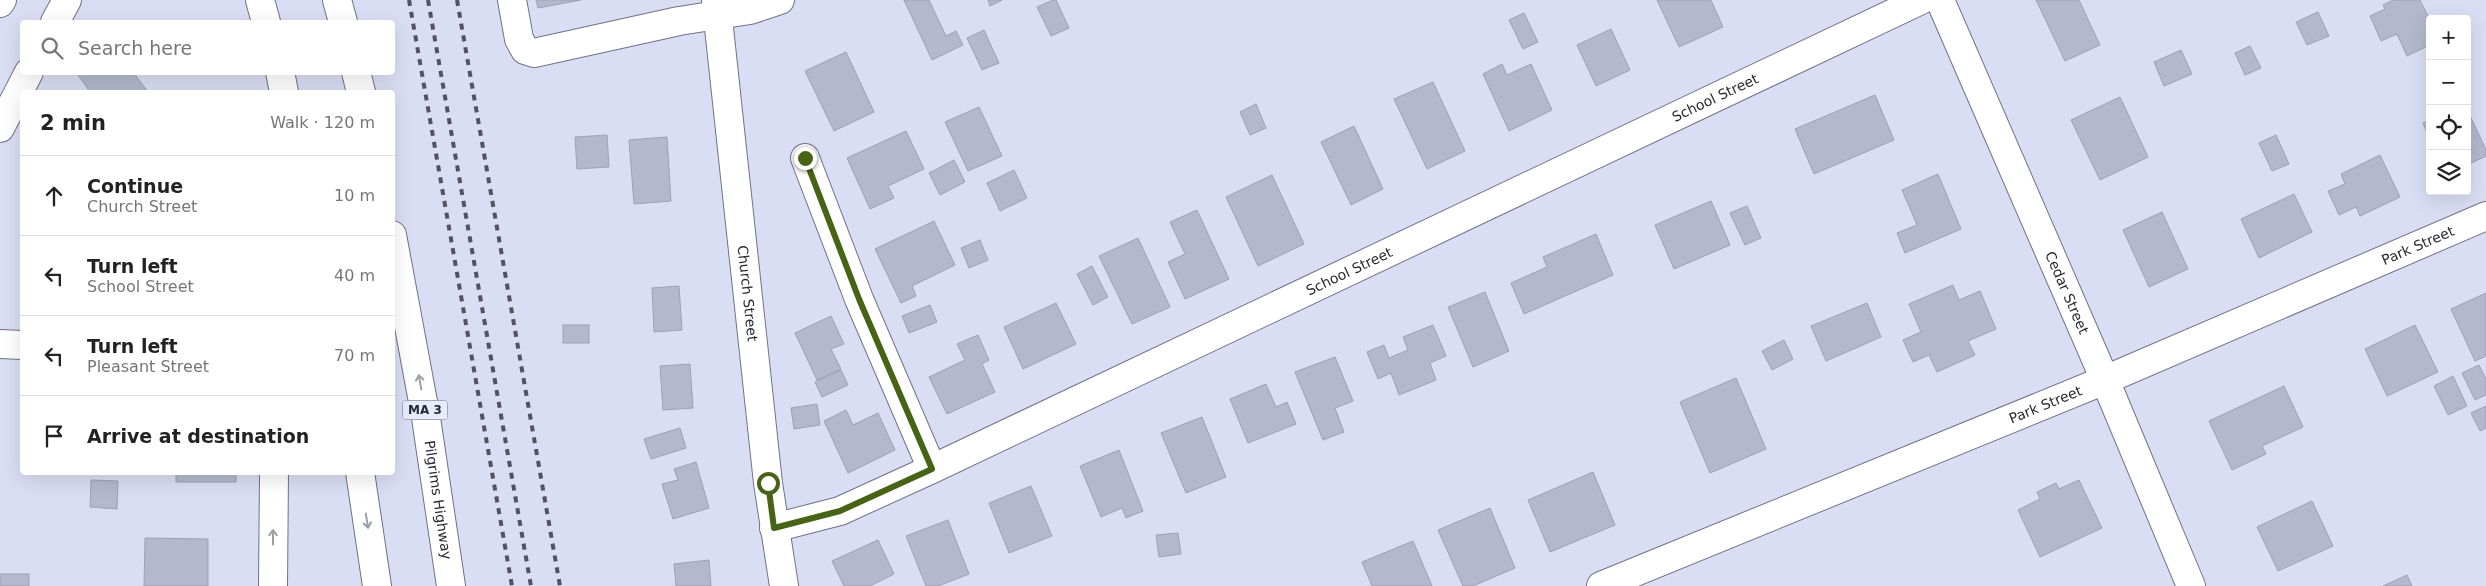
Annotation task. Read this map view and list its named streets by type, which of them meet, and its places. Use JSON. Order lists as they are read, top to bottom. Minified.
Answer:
{"streets":{"main road":["School Street","Park Street","Cedar Street","Church Street","MA 3","Pilgrims Highway"]},"crossings":[["School Street","Church Street"],["Park Street","Cedar Street"]],"page":{"map_buttons":["+","−"],"search":"Search here","heading":["2 min","Walk · 120 m"],"list":[["Continue","Church Street","10 m"],["Turn left","School Street","40 m"],["Turn left","Pleasant Street","70 m"],"Arrive at destination"]}}
